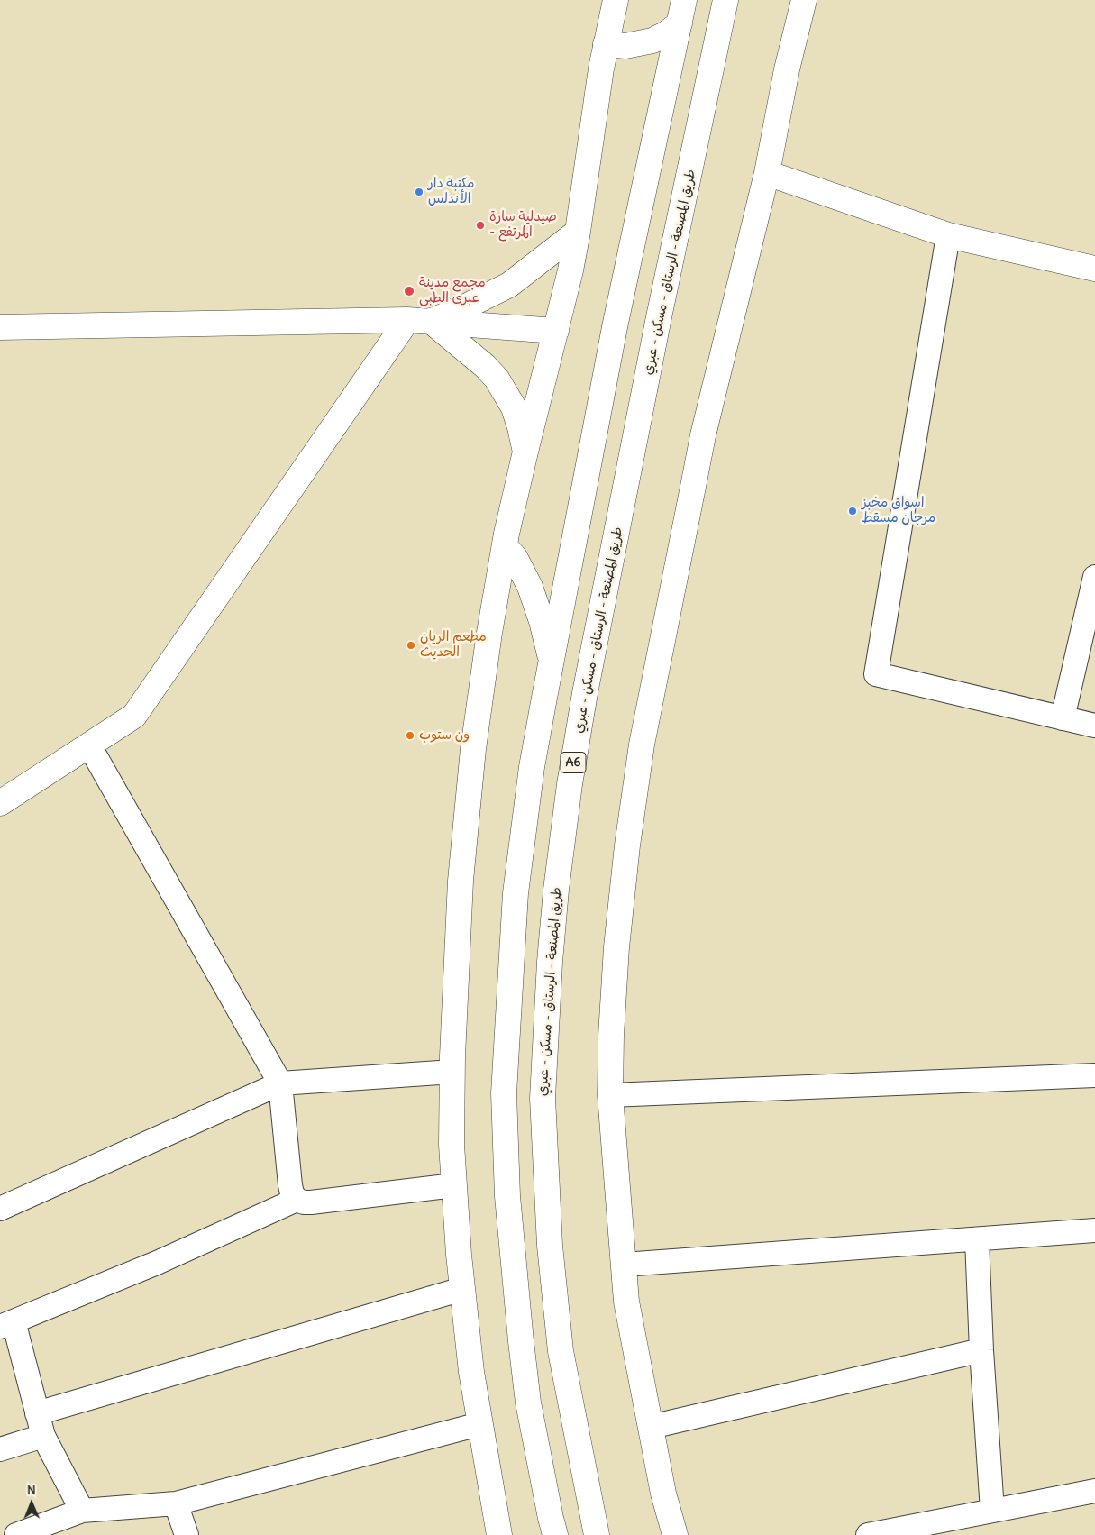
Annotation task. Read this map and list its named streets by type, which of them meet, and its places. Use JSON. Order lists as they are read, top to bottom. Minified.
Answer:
{"streets":{"main road":["طريق المصنعة - الرستاق - مسكن - عبري","A6"]},"places":["مكتبة دار الأندلس","صيدلية سارة - المرتفع","مجمع مدينة عبرى الطبى","اسواق مخبز مرجان مسقط","مطعم الريان الحديث","ون ستوب"],"north":"top"}
